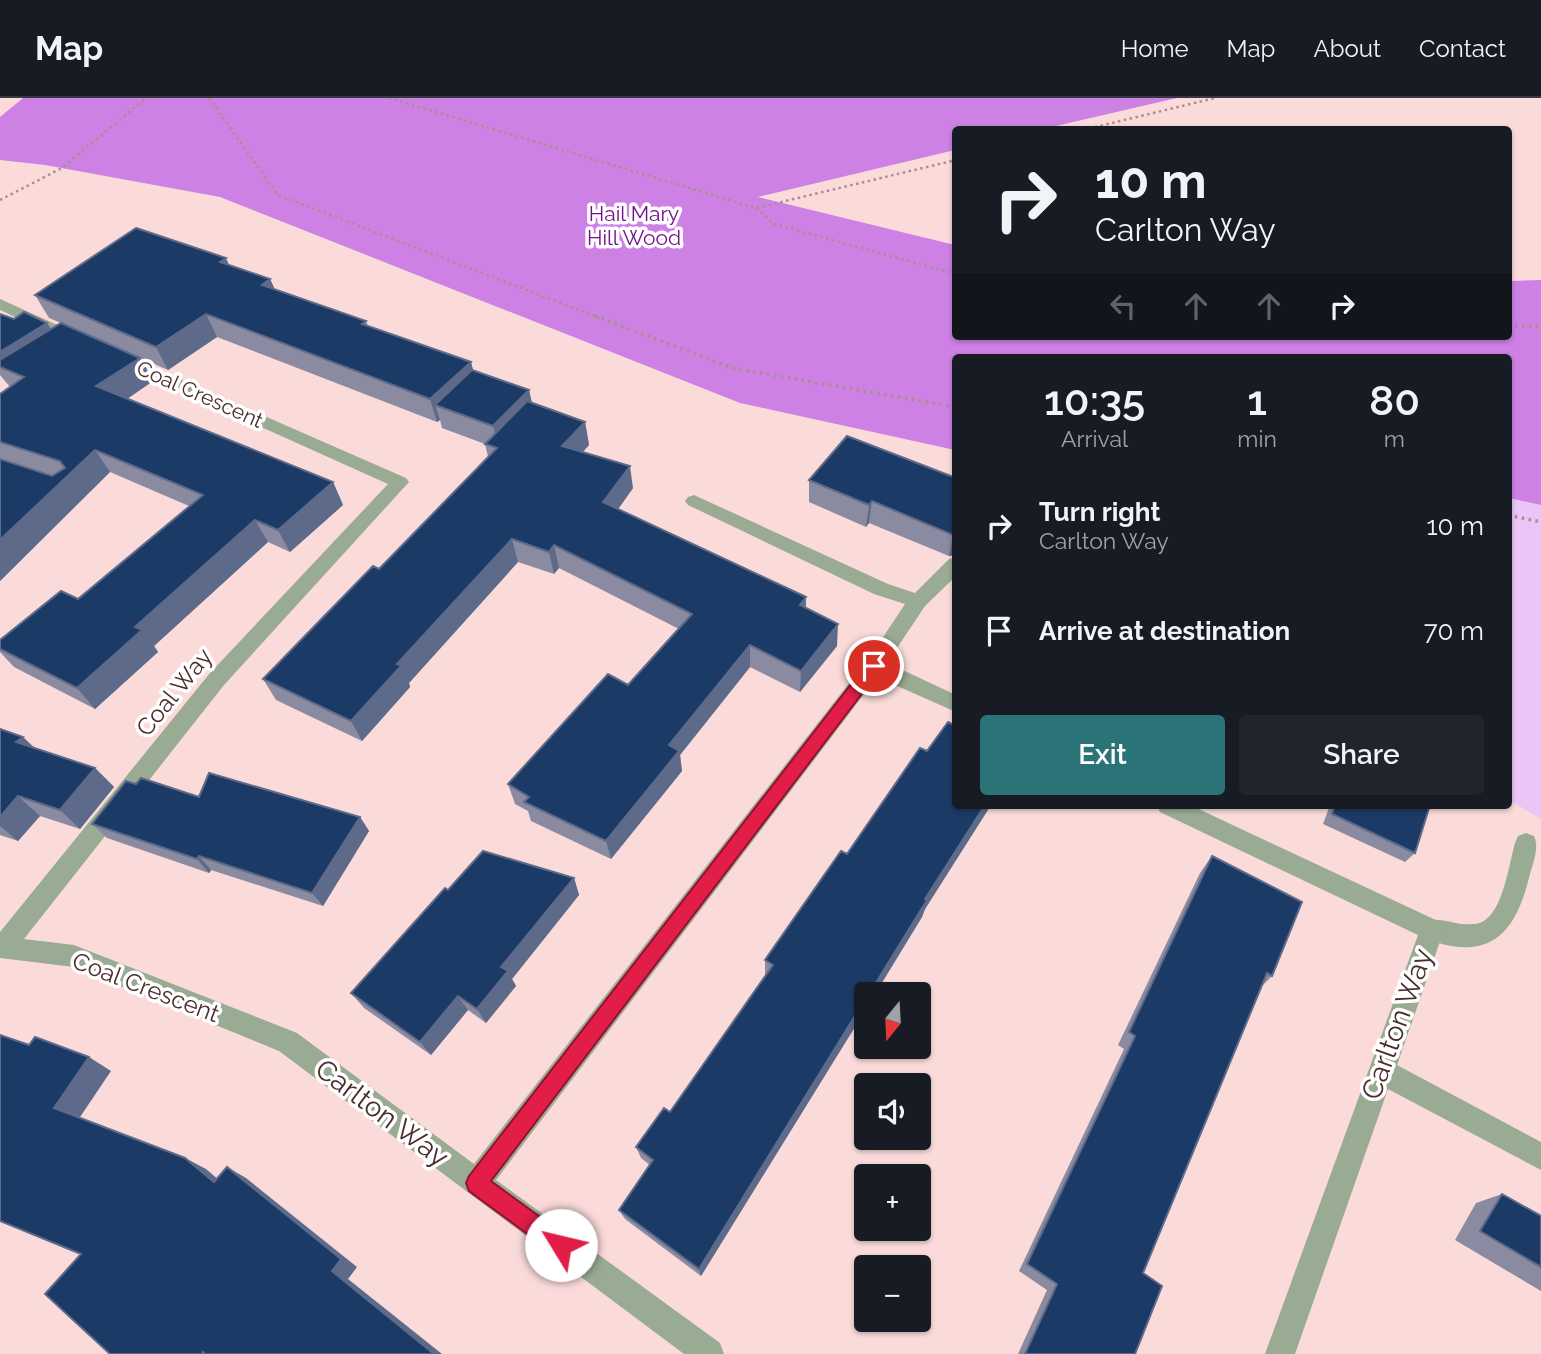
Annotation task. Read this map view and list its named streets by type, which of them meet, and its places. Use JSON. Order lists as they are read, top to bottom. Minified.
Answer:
{"streets":{"street":["Coal Crescent","Coal Way","Carlton Way"]},"crossings":[["Coal Crescent","Coal Way"],["Coal Crescent","Carlton Way"]],"parks":["Hail Mary Hill Wood"],"north":"bottom","page":{"header":"Map","nav":["Home","Map","About","Contact"],"turn":["10 m","Carlton Way"],"eta":["10:35","Arrival","1","min","80","m"],"list":[{"name":"Turn right","note":"Carlton Way","value":"10 m"},{"name":"Arrive at destination","value":"70 m"}],"buttons":["Exit","Share"],"map_buttons":["+","−"]}}
